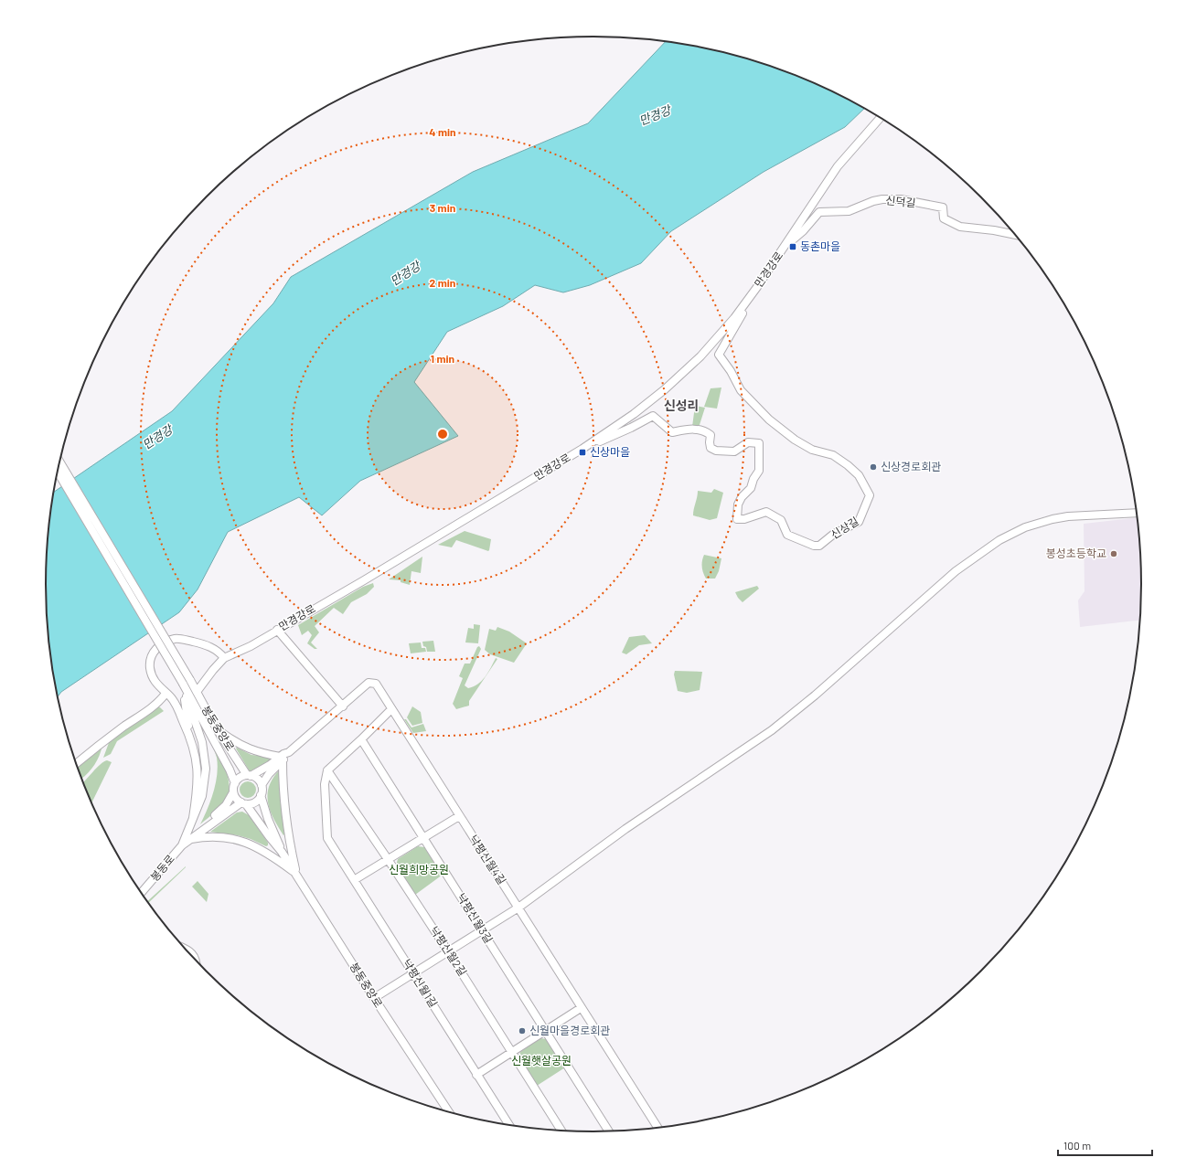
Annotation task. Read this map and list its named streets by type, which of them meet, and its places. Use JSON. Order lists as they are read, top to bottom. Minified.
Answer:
{"streets":{"street":["신덕길","만경강로","신상길","봉동중앙로","낙평신월4길","봉동로","낙평신월3길","낙평신월2길","낙평신월1길"]},"crossings":[["신덕길","만경강로"],["만경강로","신상길"],["만경강로","봉동중앙로"],["봉동중앙로","낙평신월4길"],["봉동중앙로","봉동로"],["낙평신월4길","봉동로"],["낙평신월2길","낙평신월1길"]],"districts":["신성리"],"water":["만경강"],"parks":["신월희망공원","신월햇살공원"],"places":{"transit":["동촌마을","신상마을"],"other":["신상경로회관","봉성초등학교","신월마을경로회관"]},"scale_bar":"100 m","rings":["4 min","3 min","2 min","1 min"]}
